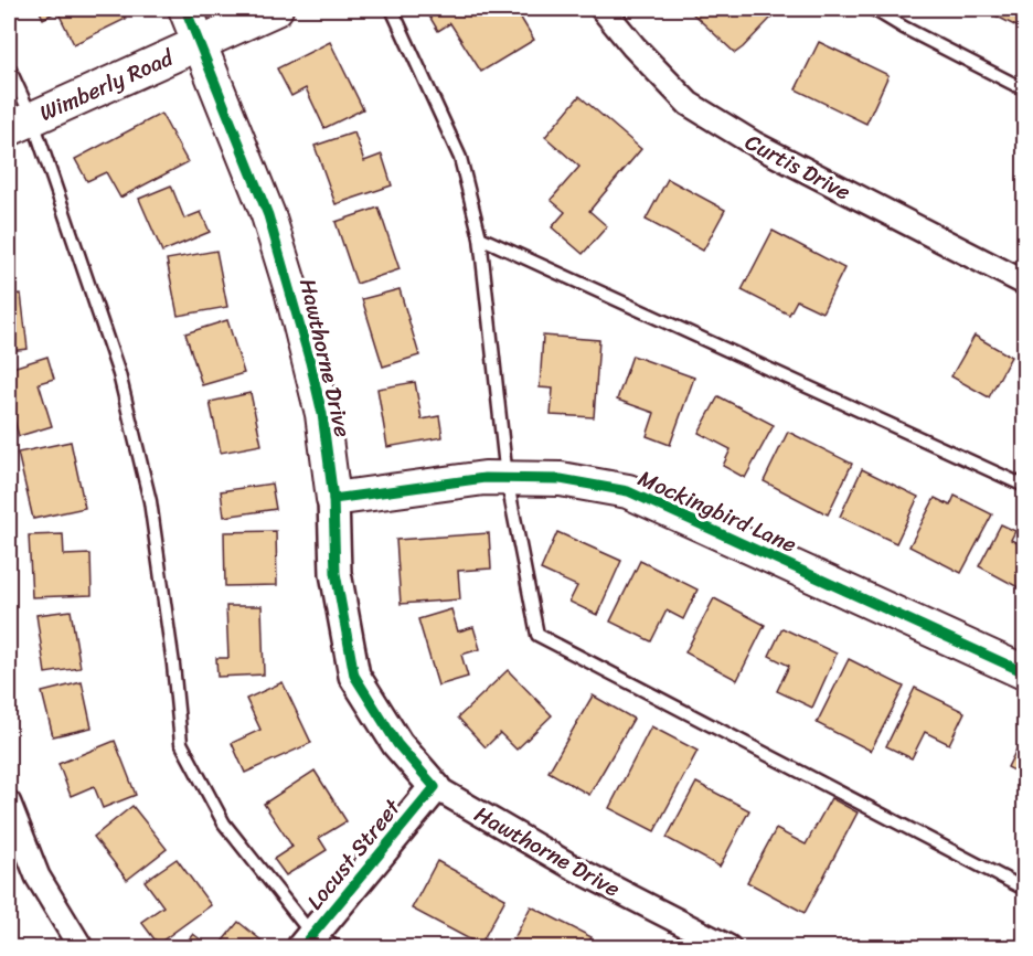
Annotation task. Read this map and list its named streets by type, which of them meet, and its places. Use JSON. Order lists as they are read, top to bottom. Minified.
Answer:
{"streets":{"main road":["Wimberly Road","Hawthorne Drive","Mockingbird Lane"],"street":["Curtis Drive","Locust Street"]},"crossings":[["Wimberly Road","Hawthorne Drive"],["Hawthorne Drive","Mockingbird Lane"],["Hawthorne Drive","Locust Street"]]}
